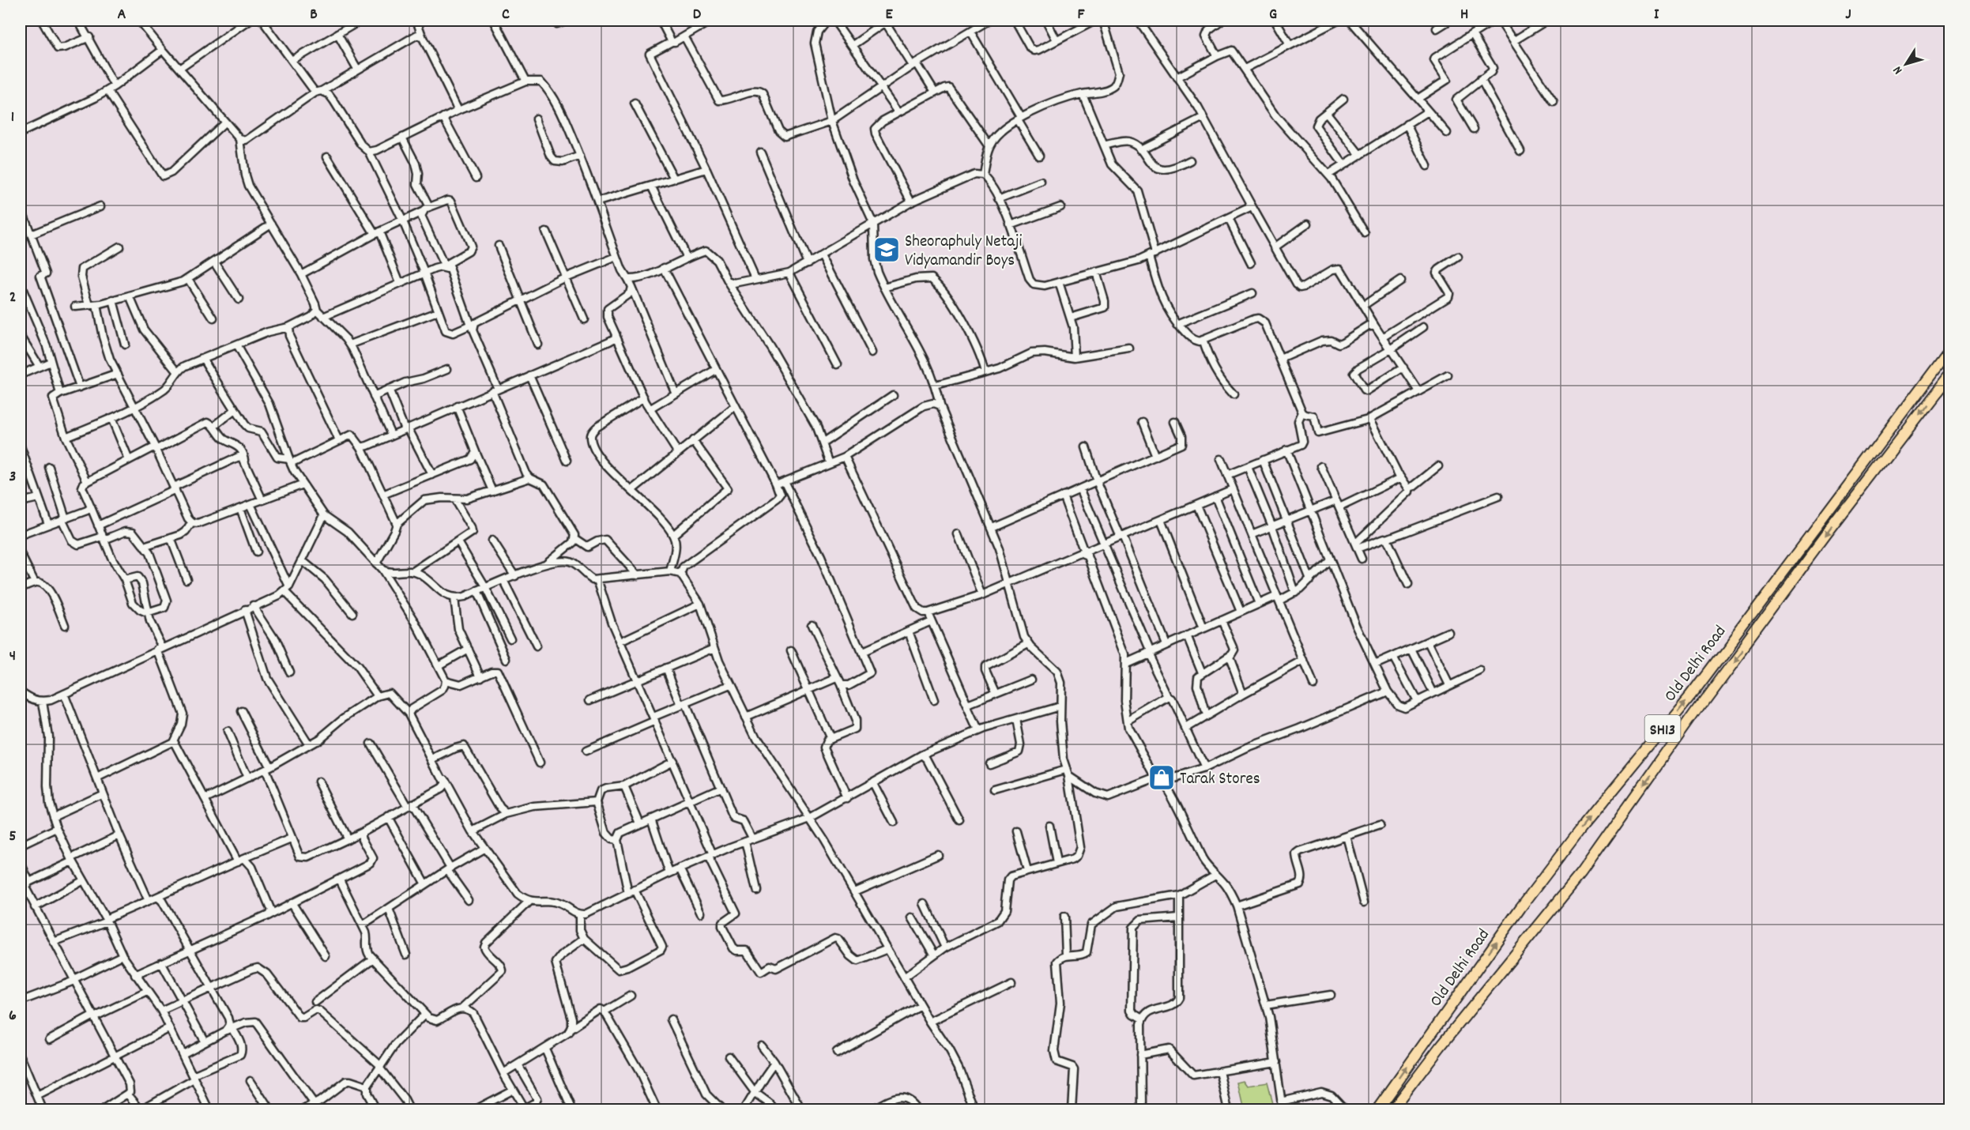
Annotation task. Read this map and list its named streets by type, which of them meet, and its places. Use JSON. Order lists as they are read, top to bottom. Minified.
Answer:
{"streets":{"main road":["Old Delhi Road","SH13"]},"places":{"school or university":["Sheoraphuly Netaji Vidyamandir Boys"],"shop":["Tarak Stores"]},"north":"bottom left","grid":{"columns":["A","B","C","D","E","F","G","H","I","J"],"rows":["1","2","3","4","5","6"]}}
